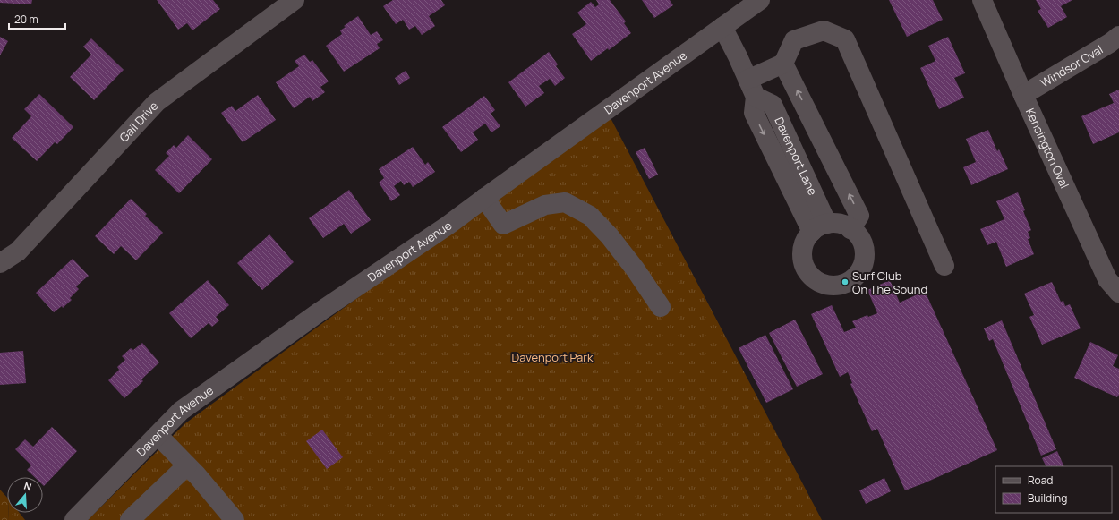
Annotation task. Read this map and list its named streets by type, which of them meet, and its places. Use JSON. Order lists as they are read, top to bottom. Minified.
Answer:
{"streets":{"street":["Windsor Oval","Davenport Avenue","Gail Drive","Kensington Oval","Davenport Lane"]},"crossings":[["Windsor Oval","Kensington Oval"],["Davenport Avenue","Davenport Lane"]],"parks":["Davenport Park"],"places":["Surf Club On The Sound"],"legend":["Road","Building"],"scale_bar":"20 m","north":"top"}
